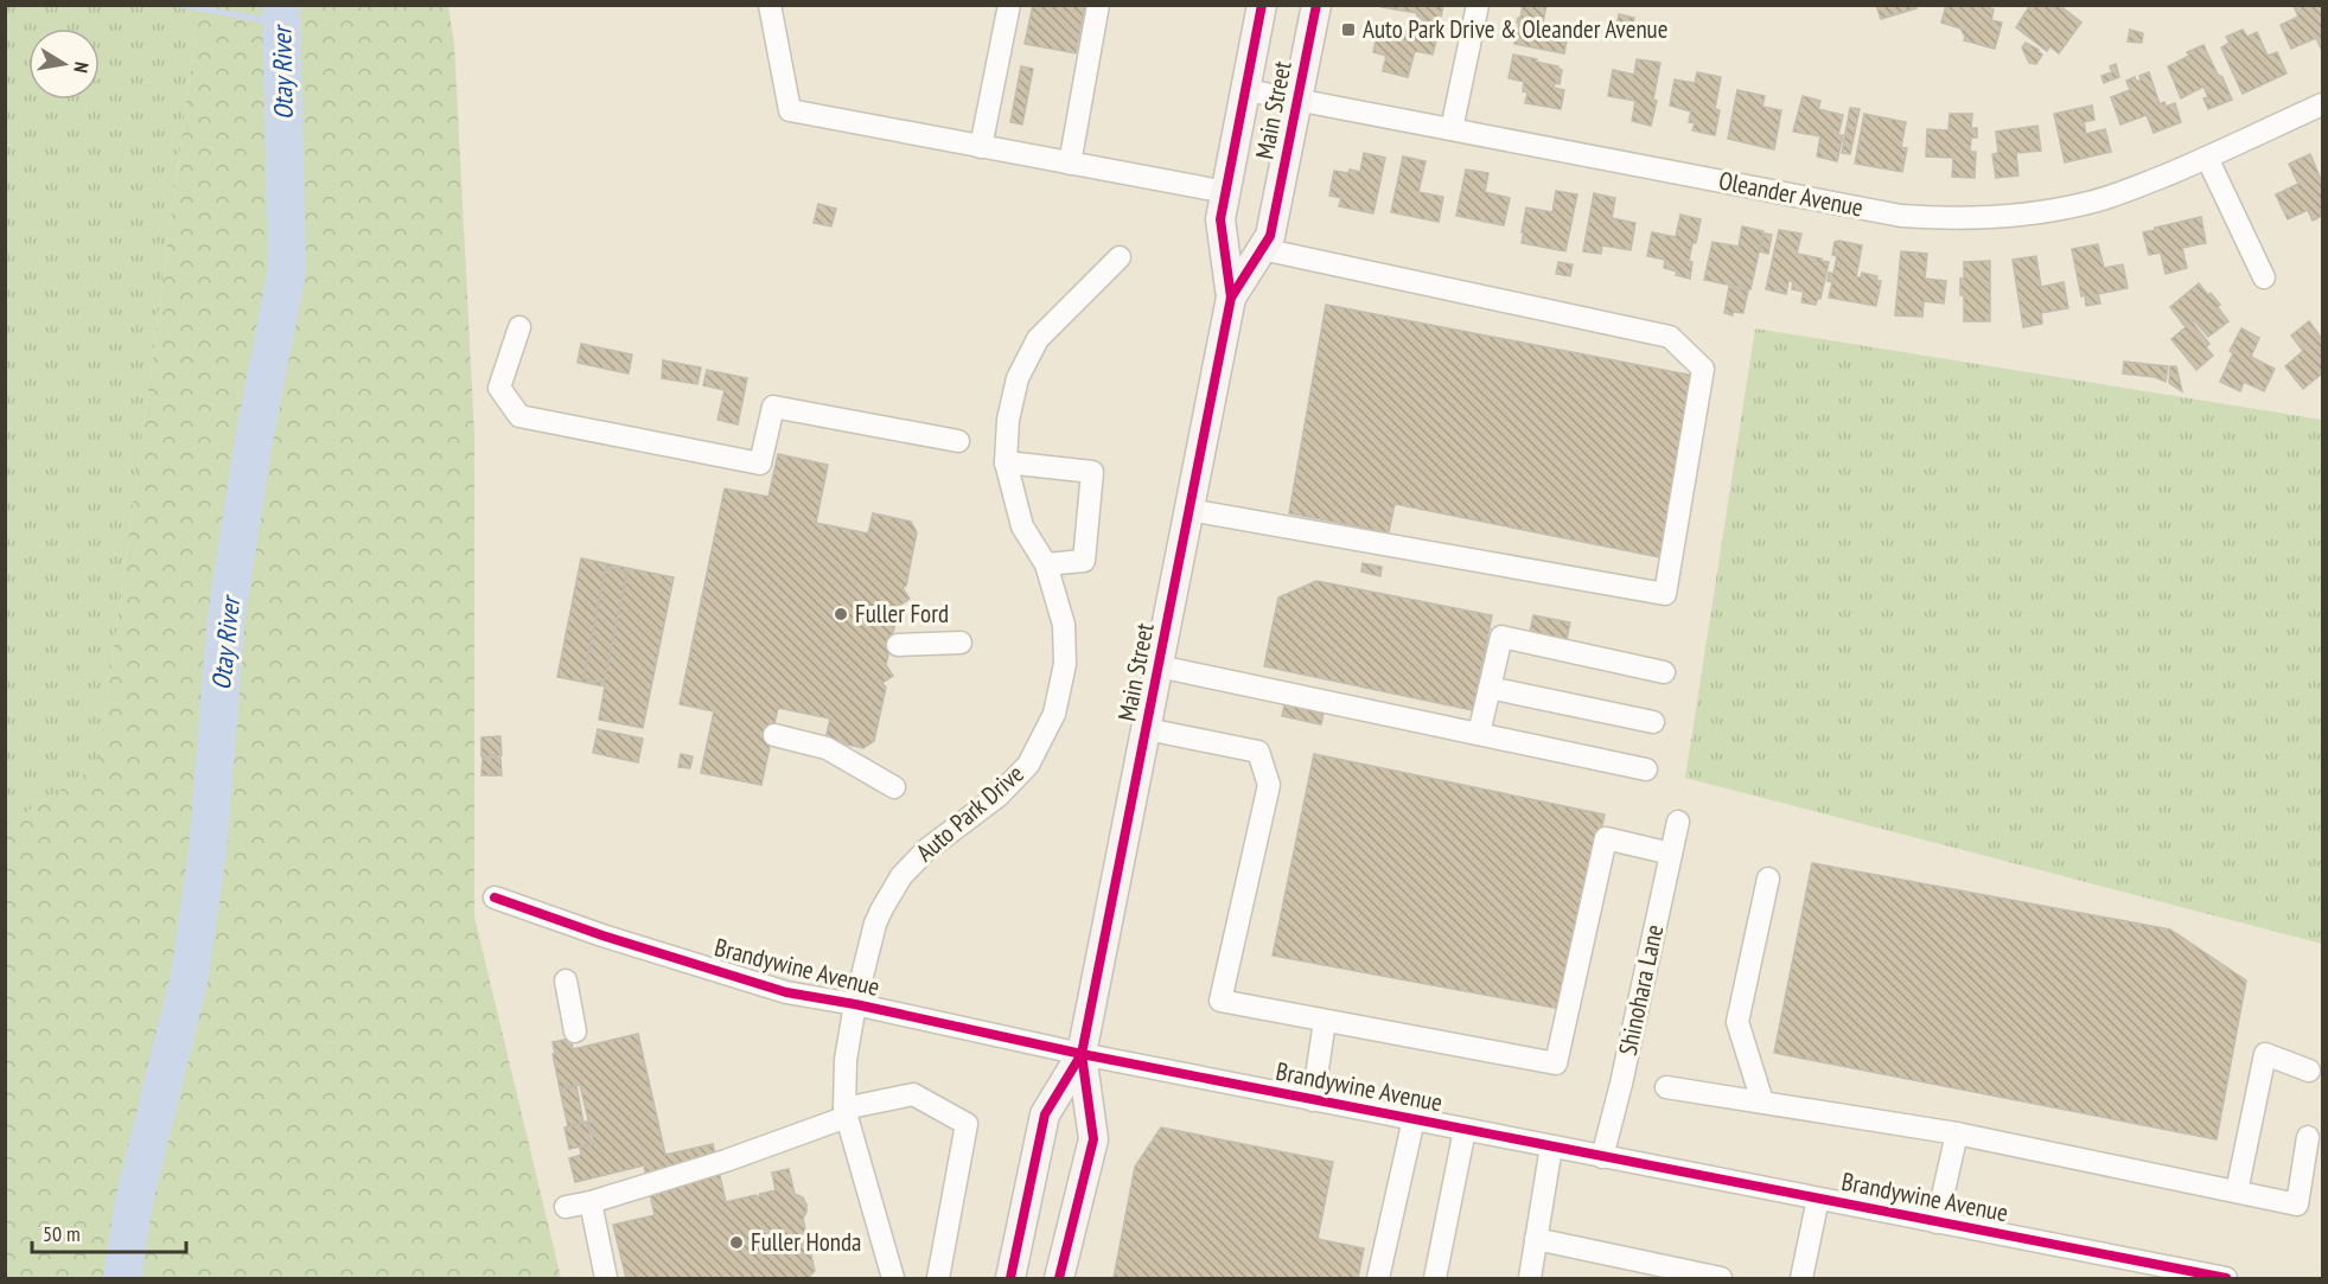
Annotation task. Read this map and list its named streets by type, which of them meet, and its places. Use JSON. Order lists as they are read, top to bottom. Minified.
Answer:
{"streets":{"main road":["Main Street"],"street":["Oleander Avenue","Auto Park Drive","Brandywine Avenue","Shinohara Lane"]},"crossings":[["Main Street","Oleander Avenue"],["Main Street","Brandywine Avenue"],["Auto Park Drive","Brandywine Avenue"],["Brandywine Avenue","Shinohara Lane"]],"water":["Otay River"],"places":{"transit":["Auto Park Drive & Oleander Avenue"],"other":["Fuller Ford","Fuller Honda"]},"scale_bar":"50 m","north":"right"}
